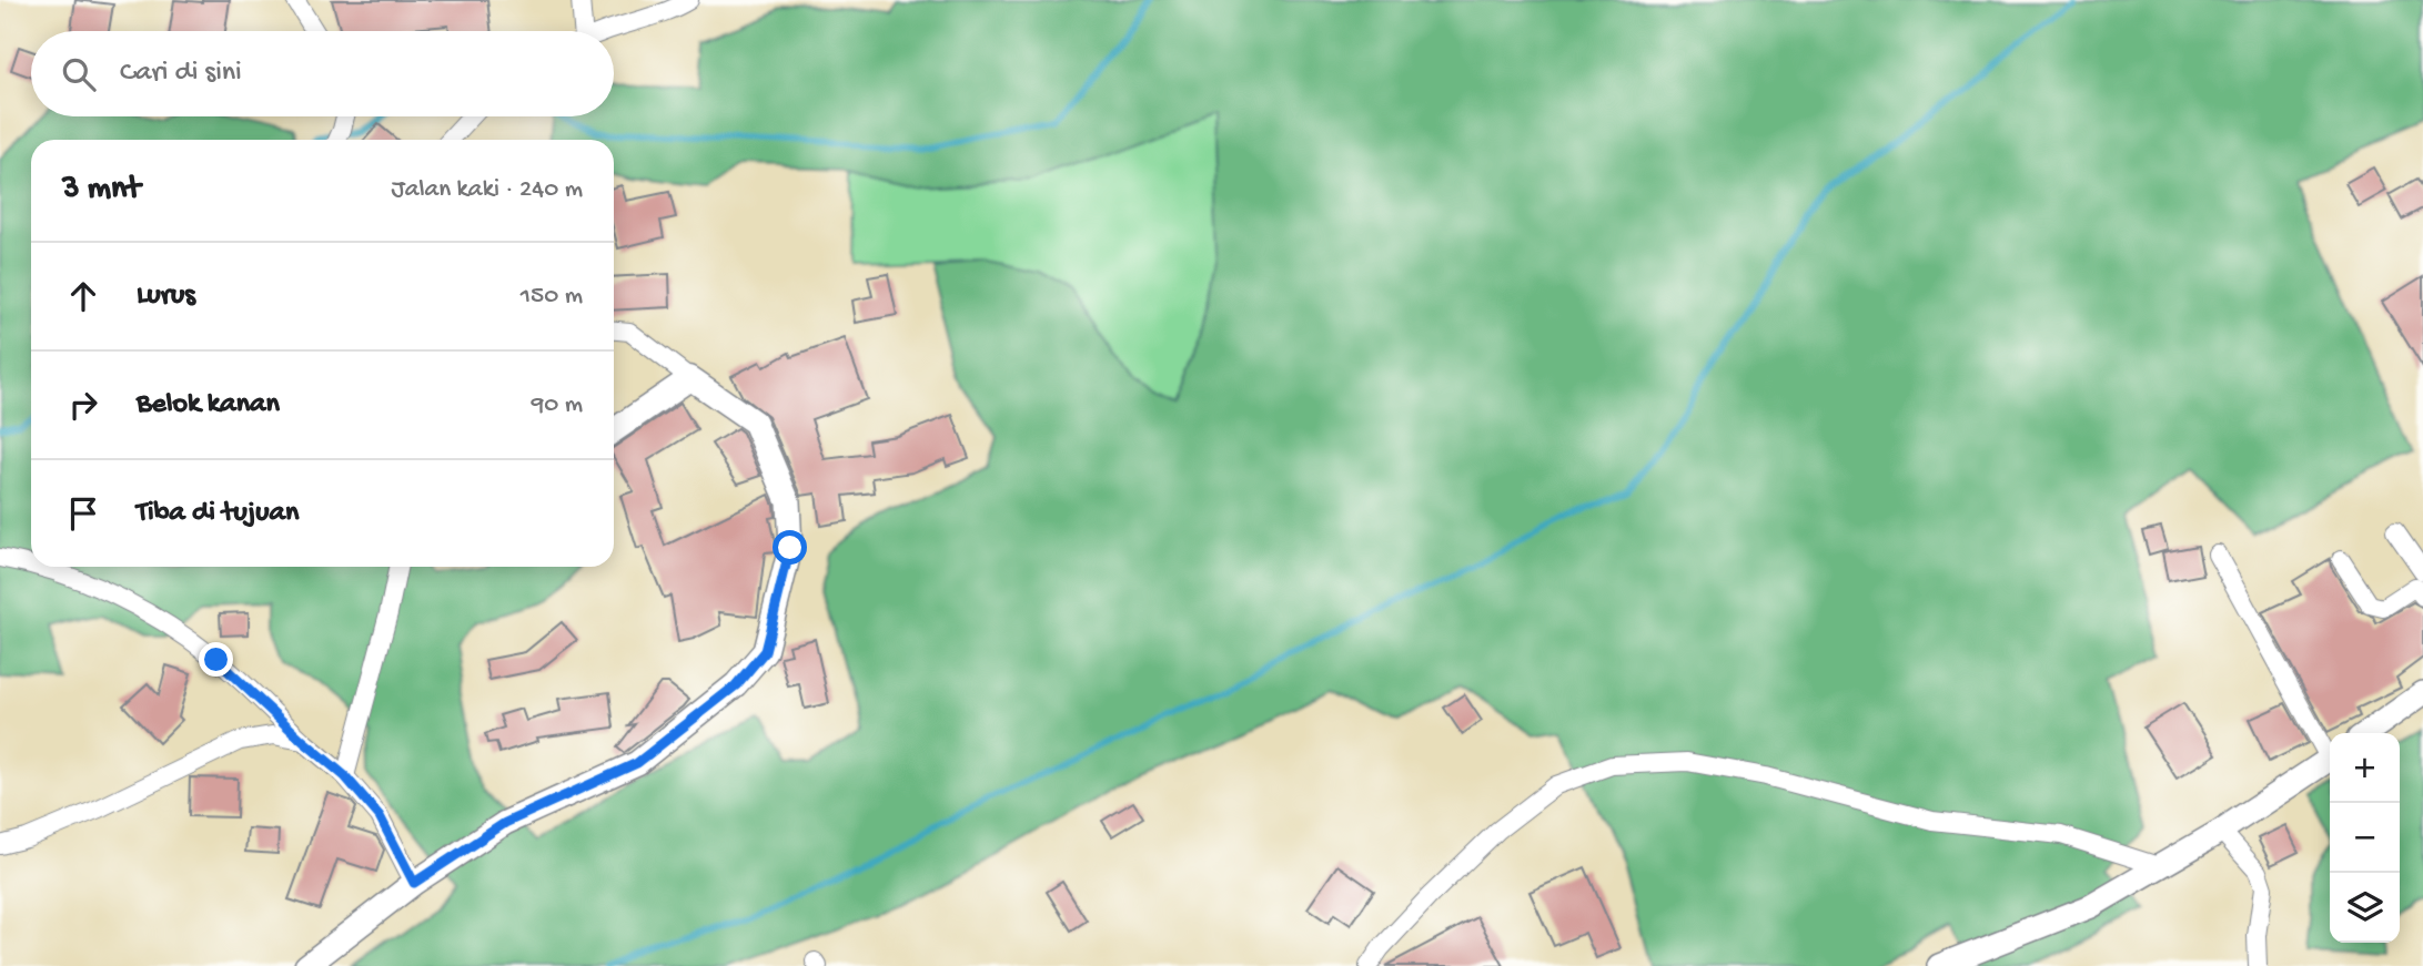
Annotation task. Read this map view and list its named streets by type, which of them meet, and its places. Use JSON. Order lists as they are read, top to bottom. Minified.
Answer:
{"page":{"search":"Cari di sini","heading":["3 mnt","Jalan kaki · 240 m"],"list":[["Lurus","150 m"],["Belok kanan","90 m"],"Tiba di tujuan"],"map_buttons":["+","−"]}}
